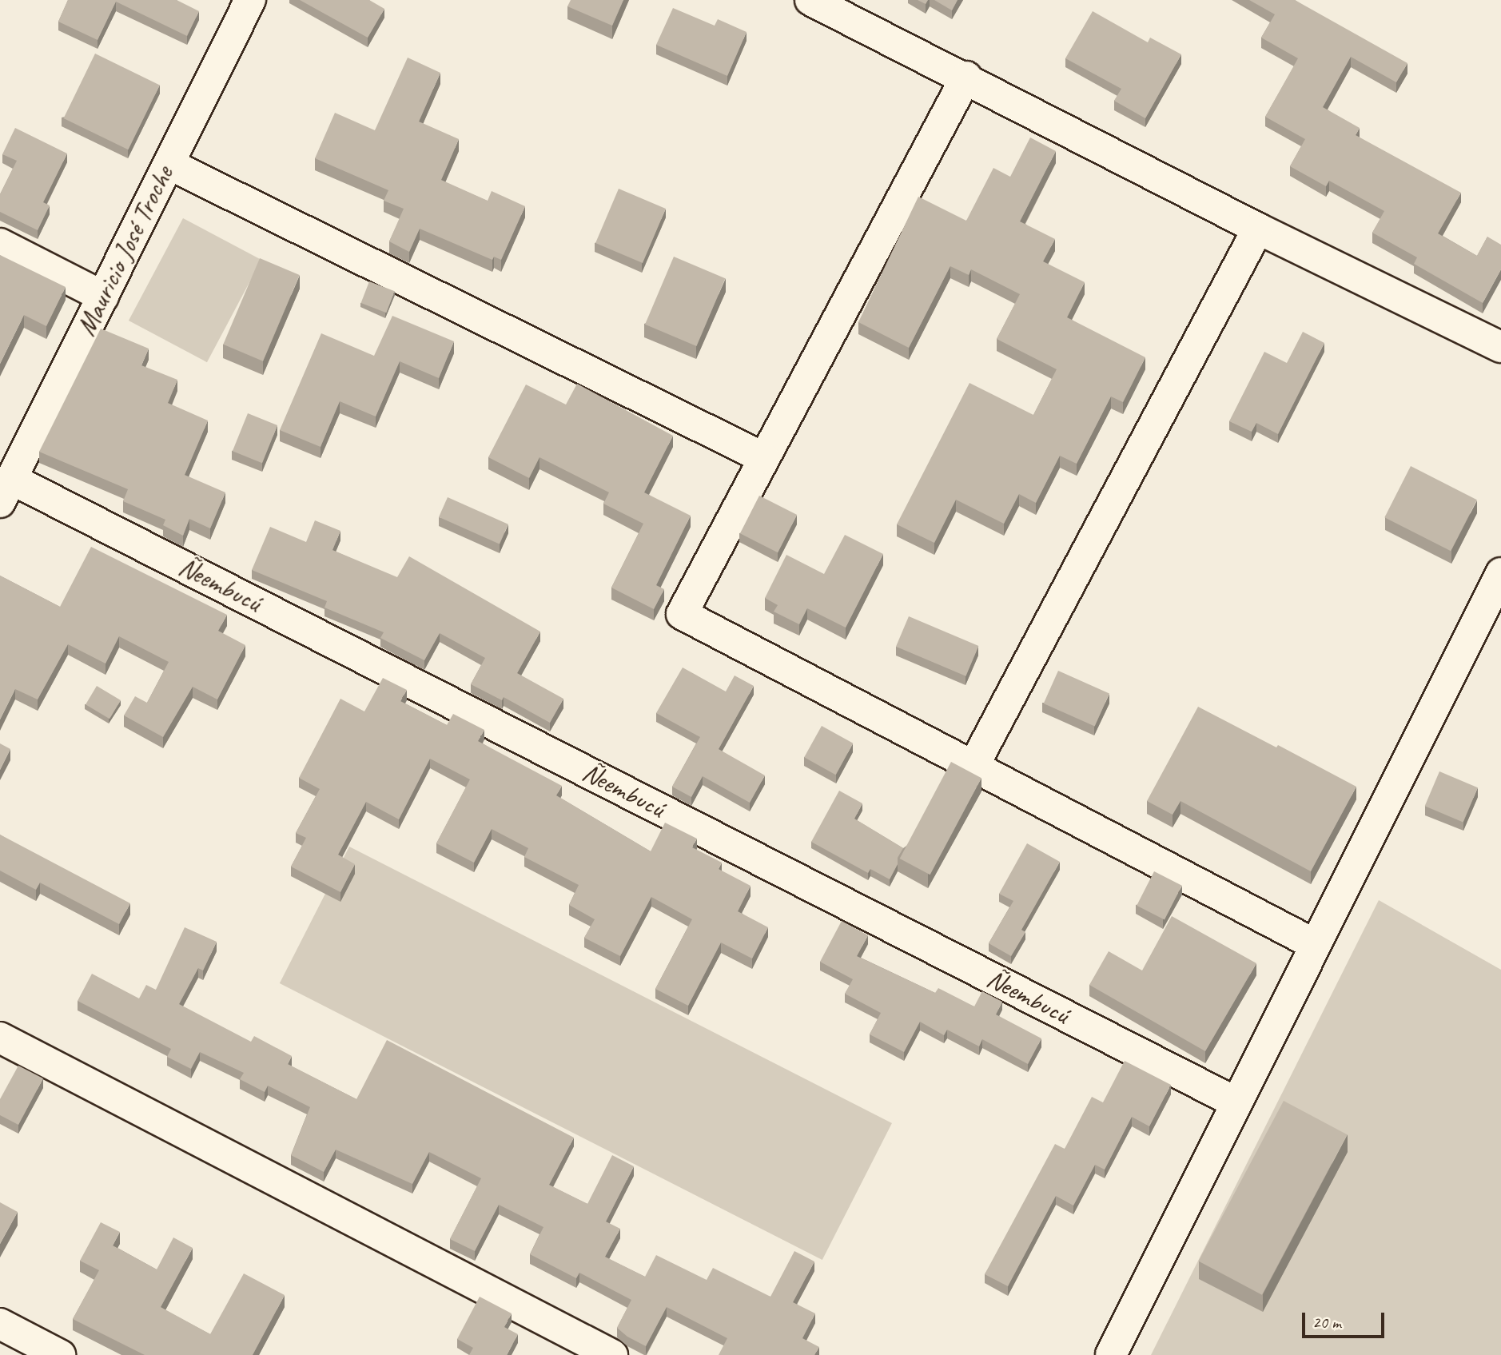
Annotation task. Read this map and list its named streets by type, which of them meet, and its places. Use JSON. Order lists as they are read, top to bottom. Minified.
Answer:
{"streets":{"street":["Mauricio José Troche","Ñeembucú"]},"crossings":[["Mauricio José Troche","Ñeembucú"]],"scale_bar":"20 m"}
